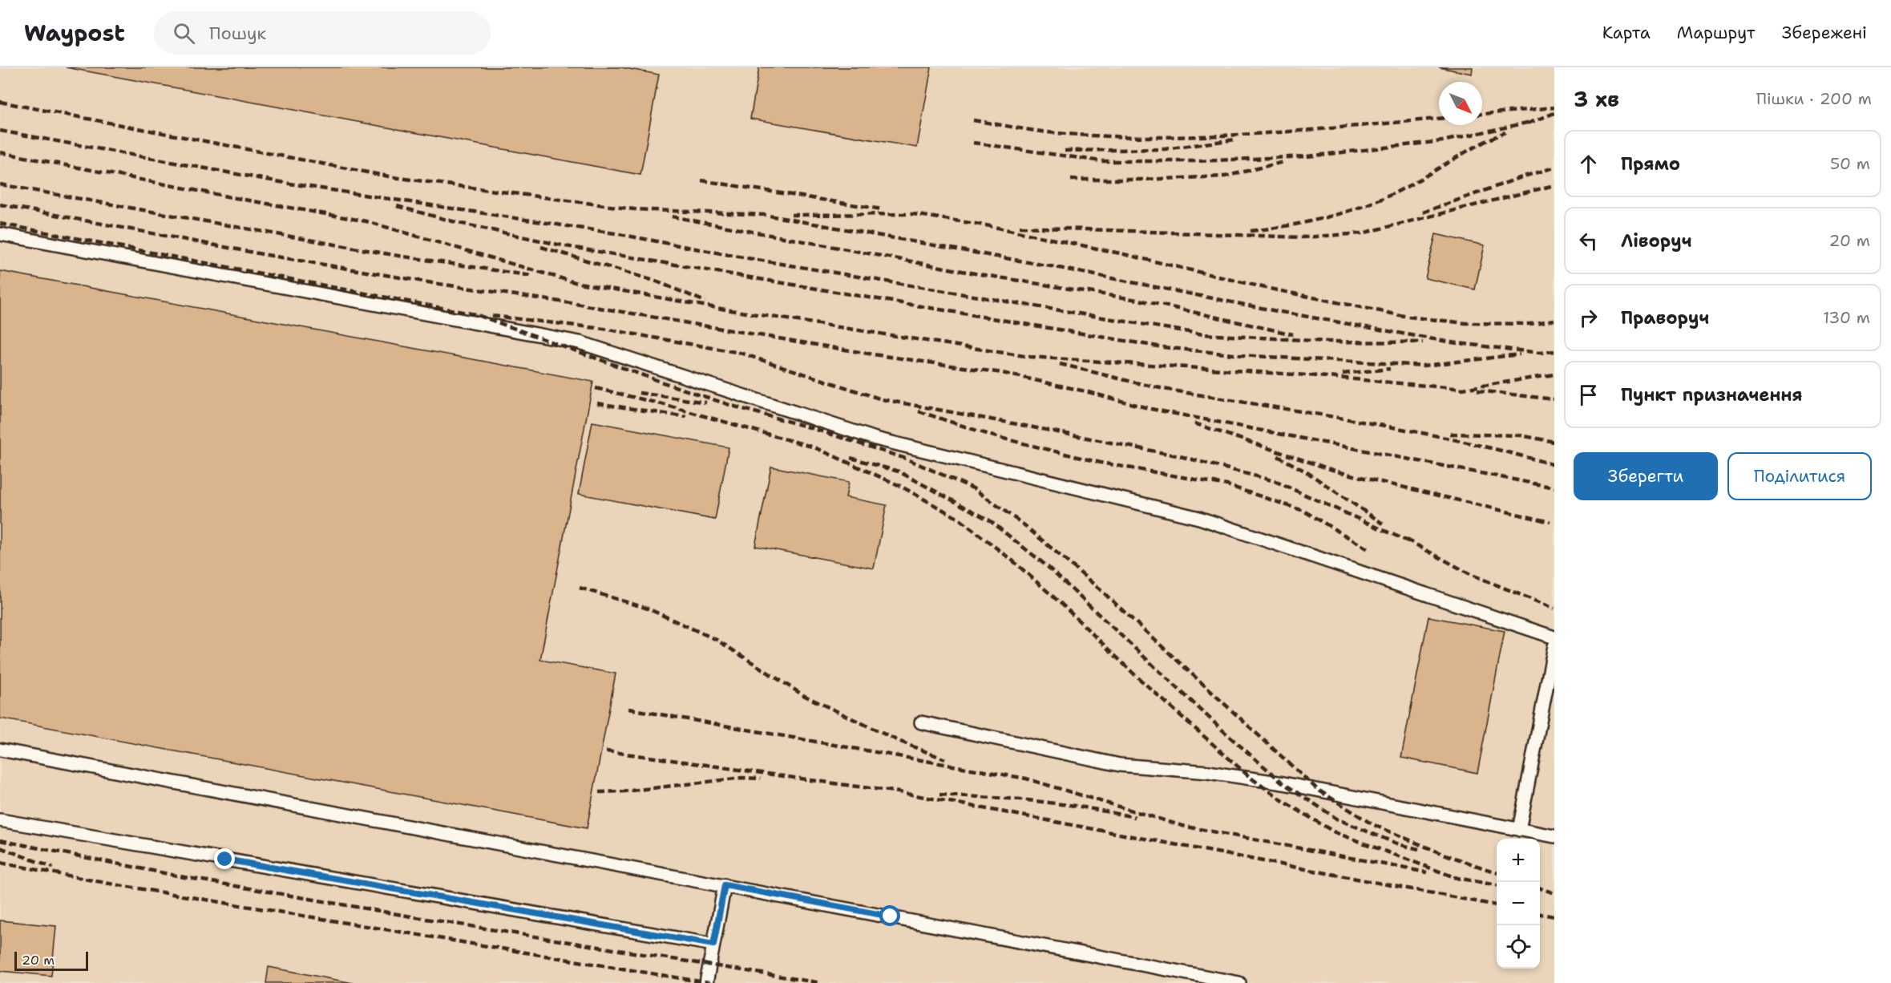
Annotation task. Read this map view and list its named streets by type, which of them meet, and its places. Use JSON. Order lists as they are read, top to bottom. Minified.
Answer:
{"scale_bar":"20 m","north":"bottom right","page":{"header":"Waypost","search":"Пошук","nav":["Карта","Маршрут","Збережені"],"heading":["3 хв","Пішки · 200 m"],"list":[["Прямо","50 m"],["Ліворуч","20 m"],["Праворуч","130 m"],"Пункт призначення"],"buttons":["Зберегти","Поділитися"],"map_buttons":["+","−"],"scale":"20 m"}}
